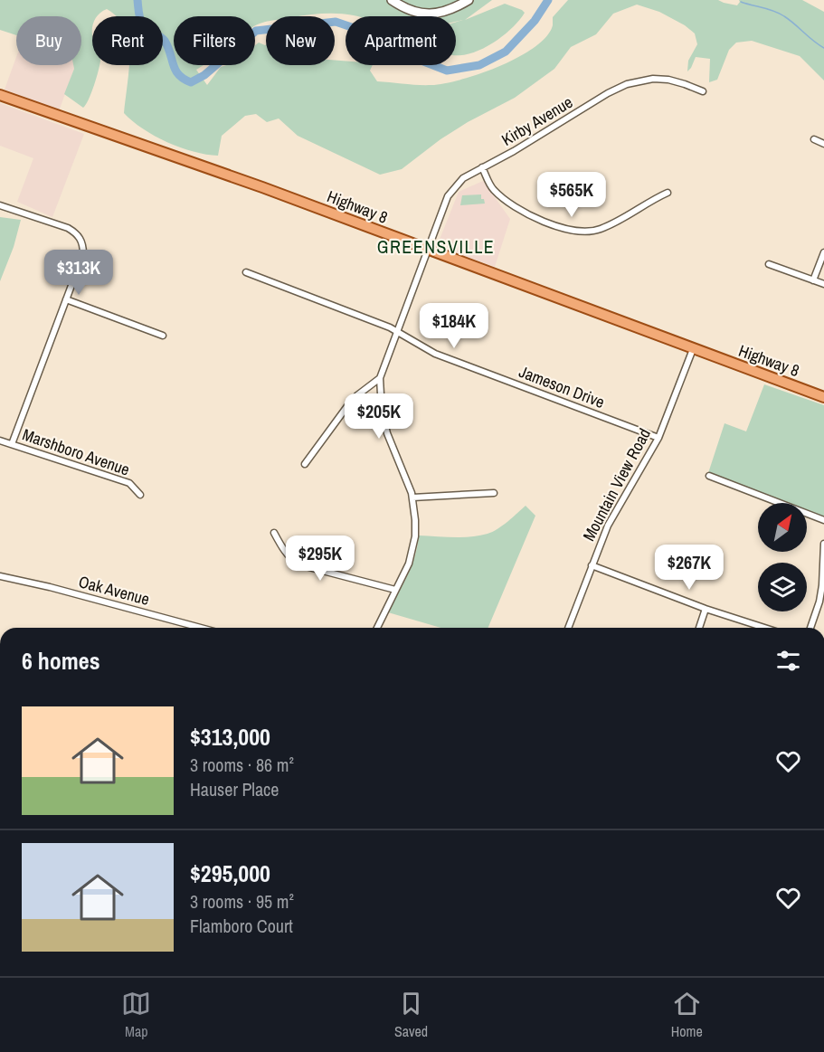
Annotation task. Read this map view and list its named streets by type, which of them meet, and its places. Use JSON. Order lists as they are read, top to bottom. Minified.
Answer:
{"streets":{"main road":["Highway 8"],"street":["Kirby Avenue","Jameson Drive","Marshboro Avenue","Mountain View Road","Oak Avenue"]},"crossings":[["Kirby Avenue","Highway 8"],["Kirby Avenue","Jameson Drive"],["Highway 8","Mountain View Road"],["Jameson Drive","Mountain View Road"]],"districts":["GREENSVILLE"],"north":"top right","page":{"chip":["Buy","Rent","Filters","New","Apartment"],"price":["$565K","$313K","$184K","$205K","$295K","$267K"],"heading":"6 homes","list":[{"name":"$313,000","note":"3 rooms · 86 m² · Hauser Place"},{"name":"$295,000","note":"3 rooms · 95 m² · Flamboro Court"}],"tabs":["Map","Saved","Home"]}}
